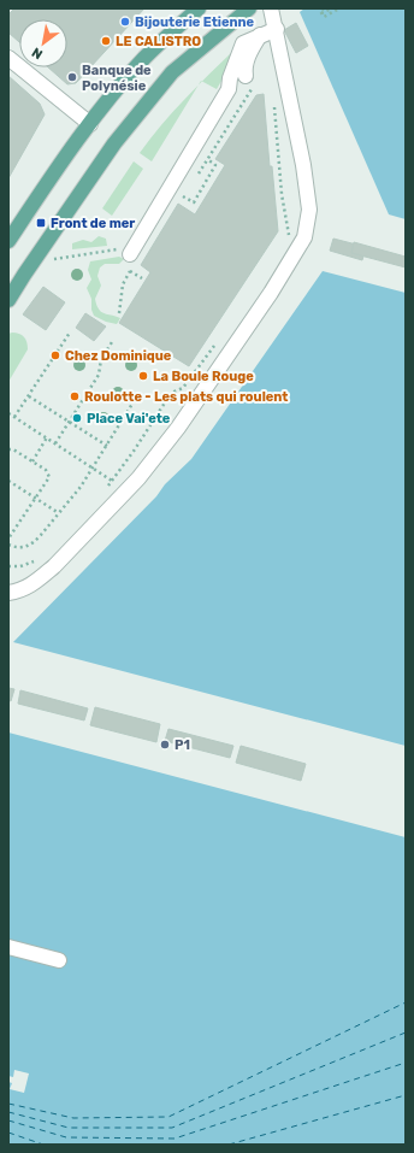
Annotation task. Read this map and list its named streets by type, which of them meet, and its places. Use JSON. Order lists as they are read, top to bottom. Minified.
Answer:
{"places":{"other":["Bijouterie Etienne","LE CALISTRO","Banque de Polynésie","Chez Dominique","La Boule Rouge","Roulotte - Les plats qui roulent","Place Vai'ete","P1"],"transit":["Front de mer"]},"north":"bottom left"}
